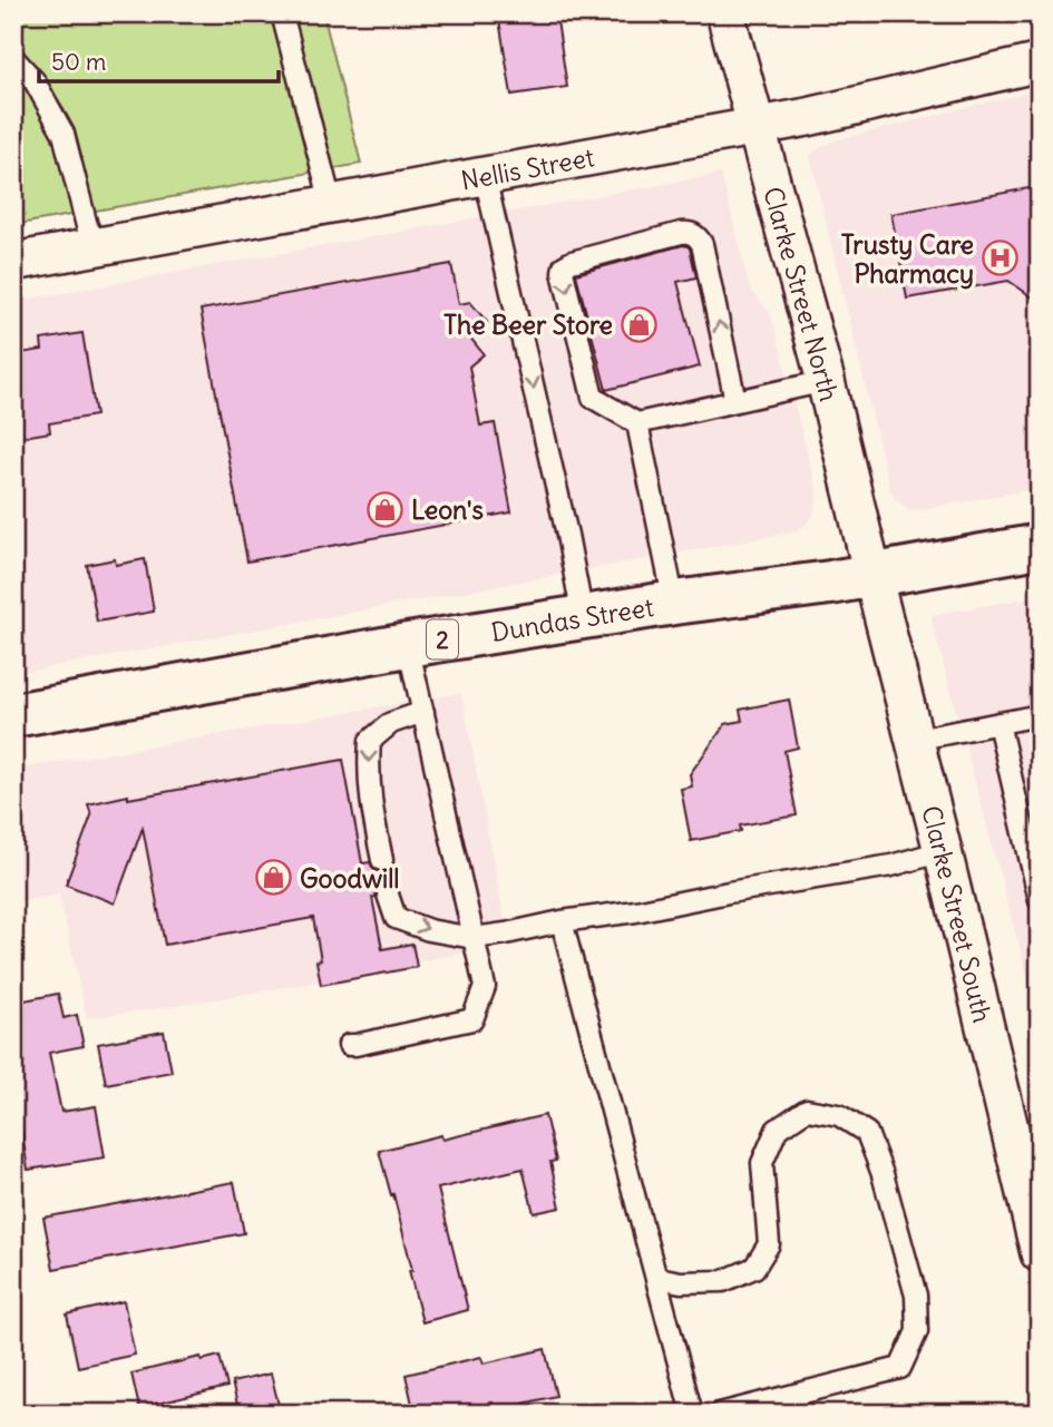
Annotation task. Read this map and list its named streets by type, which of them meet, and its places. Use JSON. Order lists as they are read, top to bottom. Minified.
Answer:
{"streets":{"main road":["Dundas Street","2"],"street":["Nellis Street","Clarke Street North","Clarke Street South"]},"crossings":[["Nellis Street","Clarke Street North"],["Clarke Street North","Dundas Street"],["Clarke Street North","Clarke Street South"],["Dundas Street","Clarke Street South"]],"places":{"hospital":["Trusty Care Pharmacy"],"shop":["The Beer Store","Leon's","Goodwill"]},"scale_bar":"50 m"}
